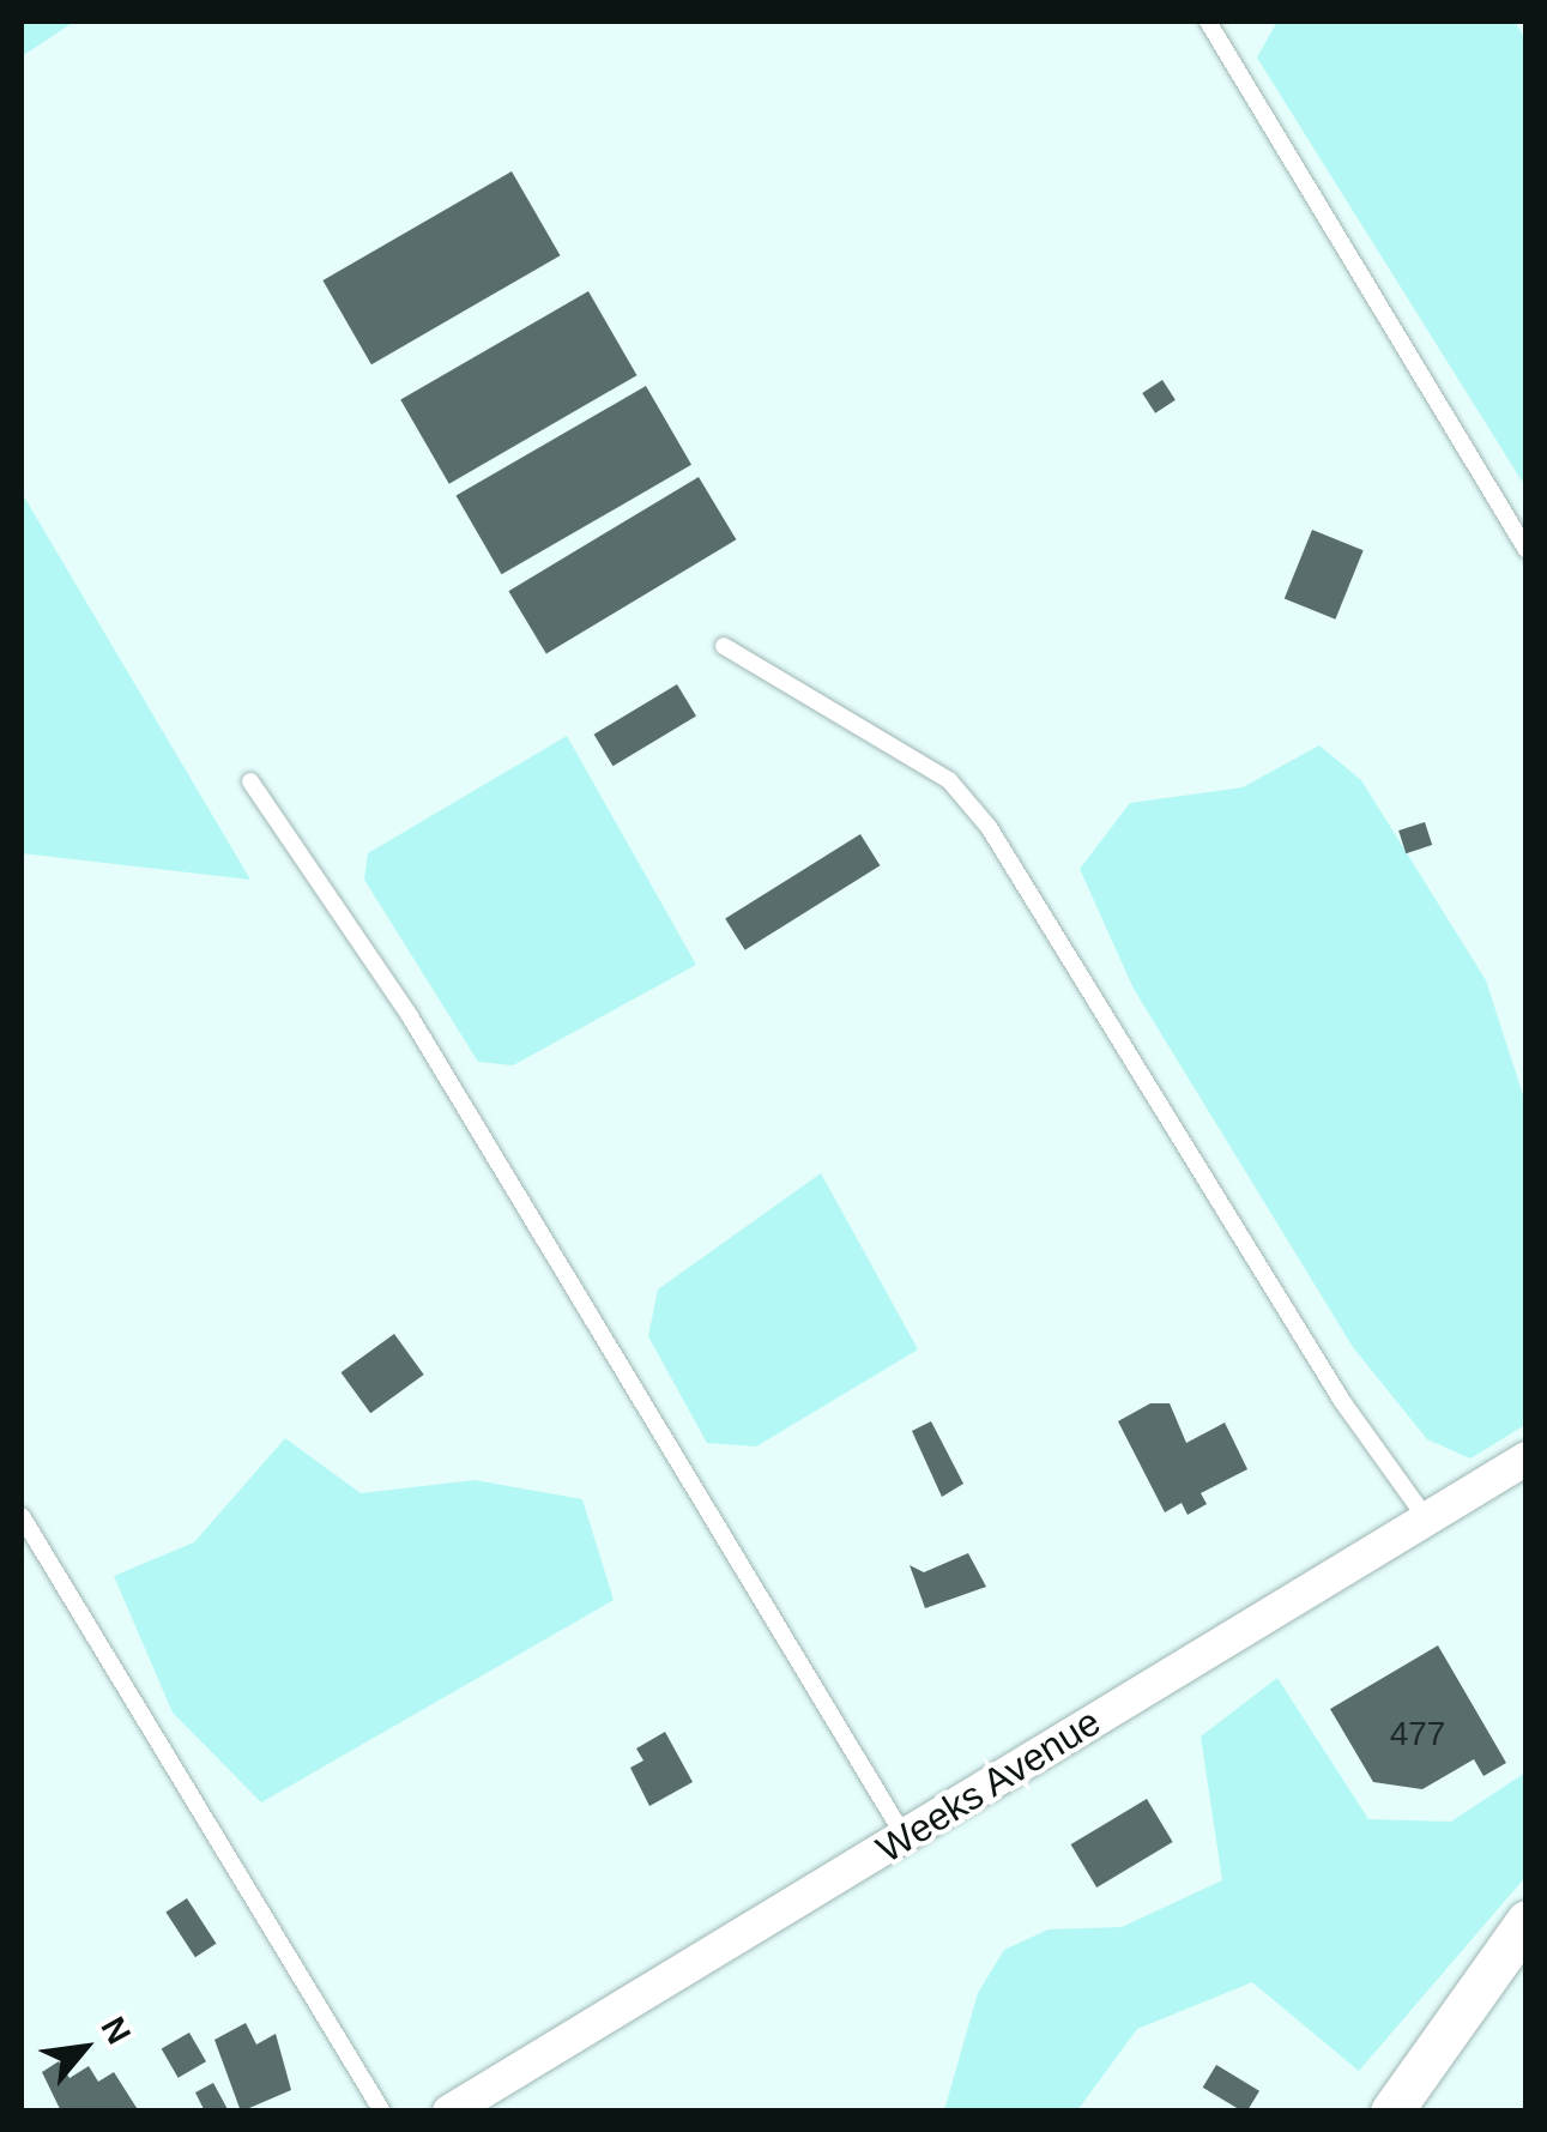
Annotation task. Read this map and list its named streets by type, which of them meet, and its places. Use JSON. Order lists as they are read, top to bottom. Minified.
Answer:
{"streets":{"street":["Weeks Avenue"]},"house_numbers":["477"],"north":"top right"}
